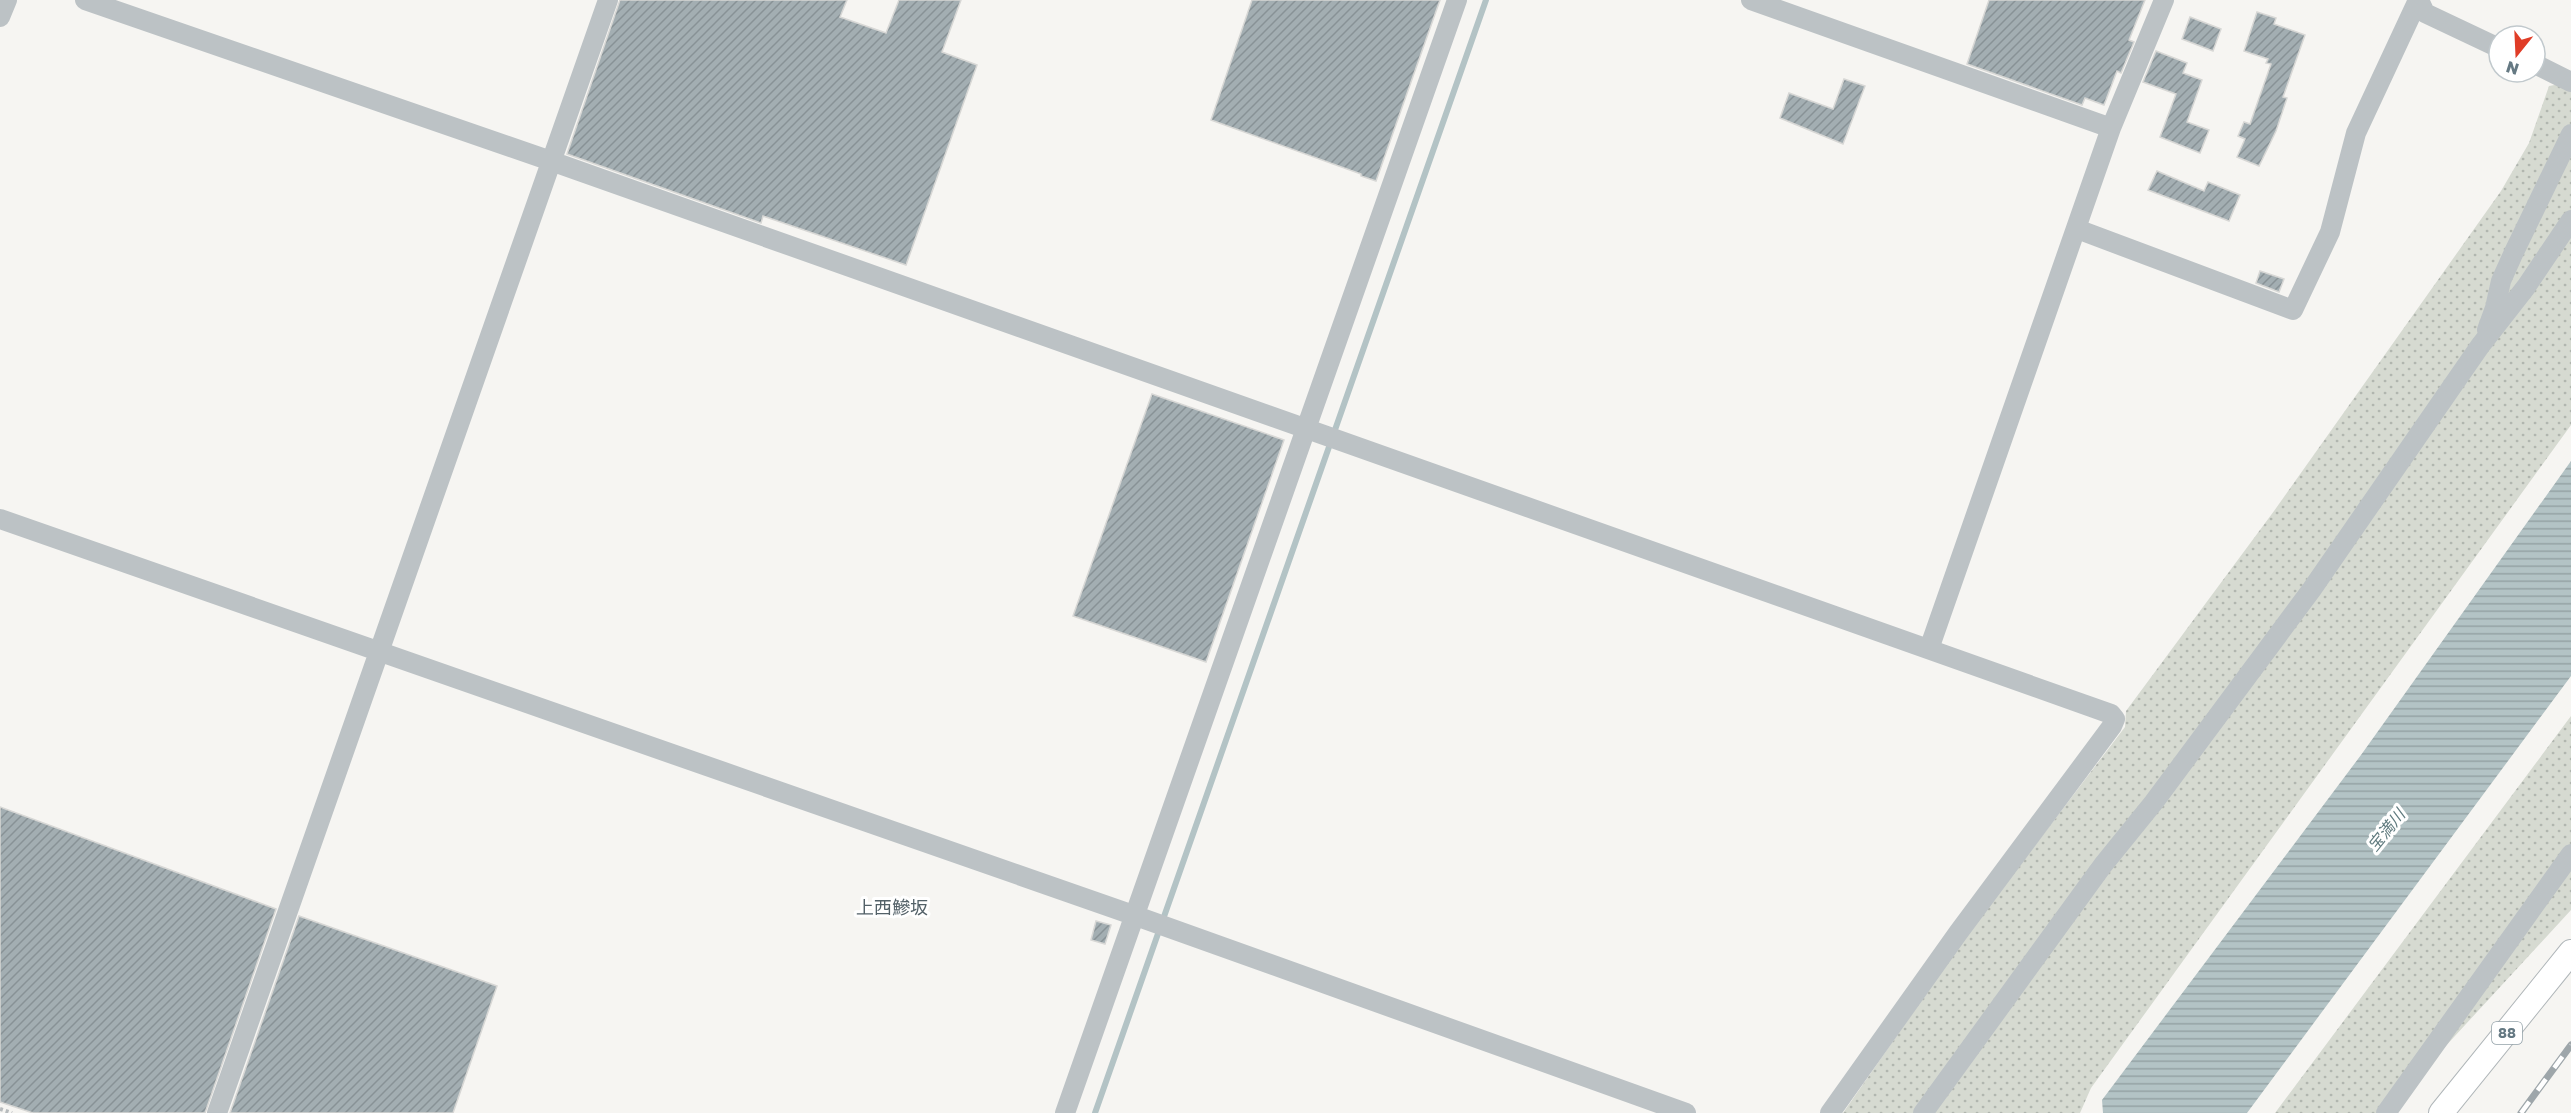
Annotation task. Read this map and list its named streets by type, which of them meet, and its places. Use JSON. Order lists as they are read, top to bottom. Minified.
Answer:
{"streets":{"main road":["88"]},"districts":["上西鰺坂"],"water":["宝満川"],"north":"bottom"}
